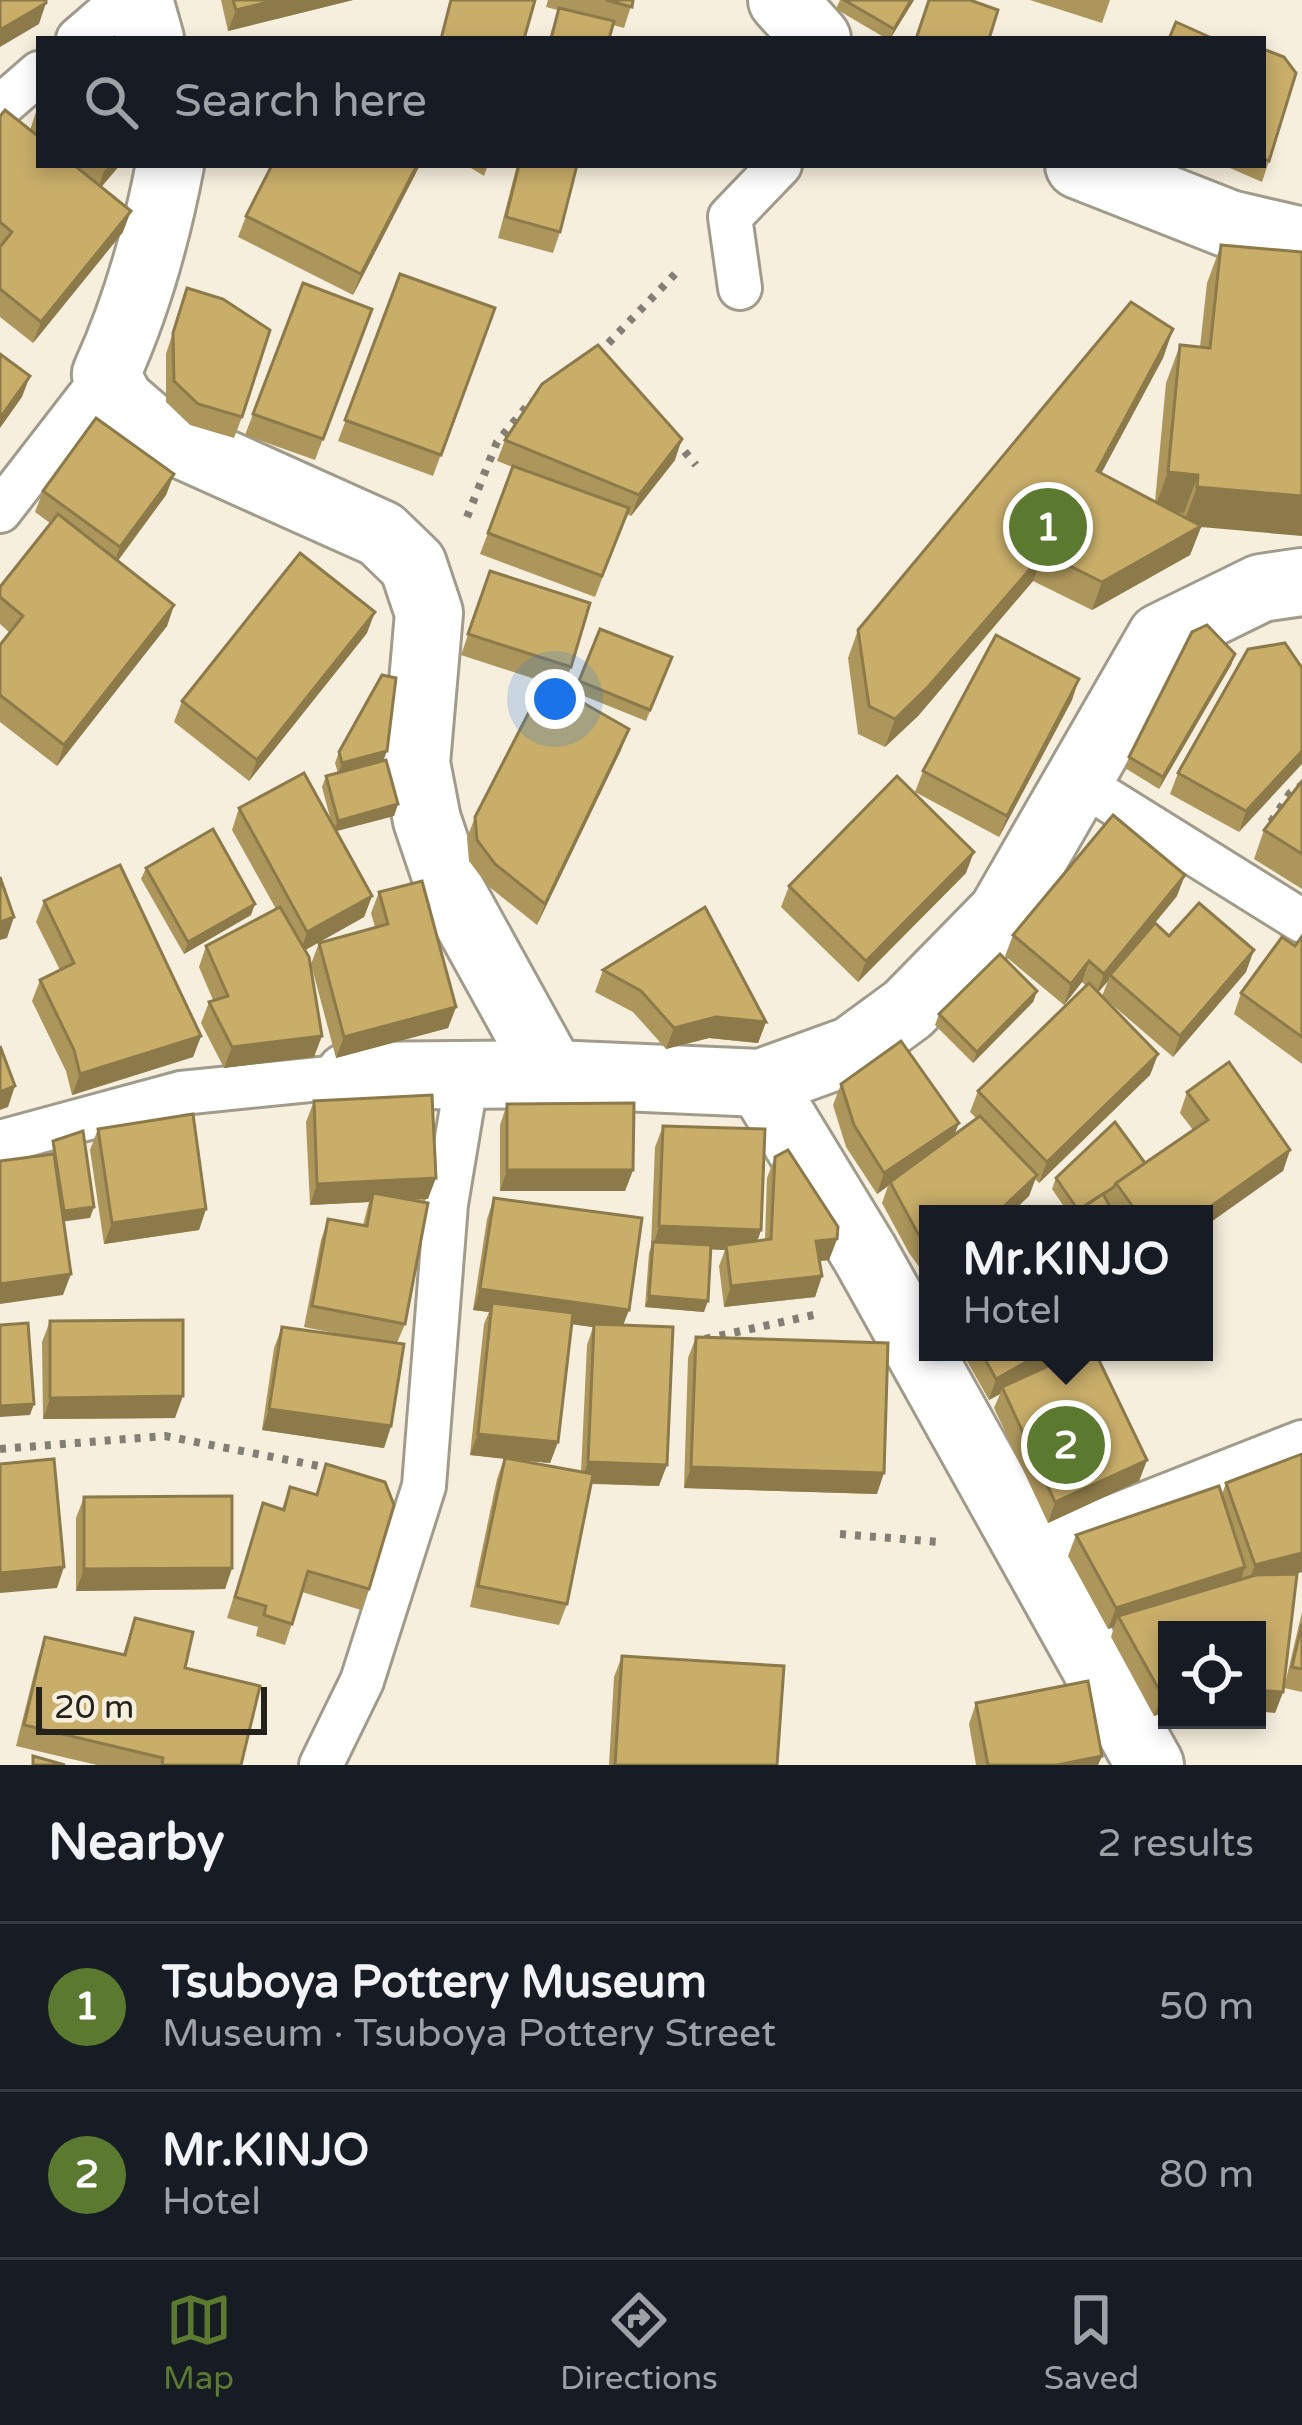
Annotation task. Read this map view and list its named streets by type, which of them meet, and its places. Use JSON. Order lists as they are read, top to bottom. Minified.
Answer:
{"scale_bar":"20 m","page":{"search":"Search here","pins":["1","2"],"popup":["Mr.KINJO","Hotel"],"scale":"20 m","heading":["Nearby","2 results"],"list":[{"mark":"1","name":"Tsuboya Pottery Museum","note":"Museum · Tsuboya Pottery Street","value":"50 m"},{"mark":"2","name":"Mr.KINJO","note":"Hotel","value":"80 m"}],"nav":["Map","Directions","Saved"]}}
